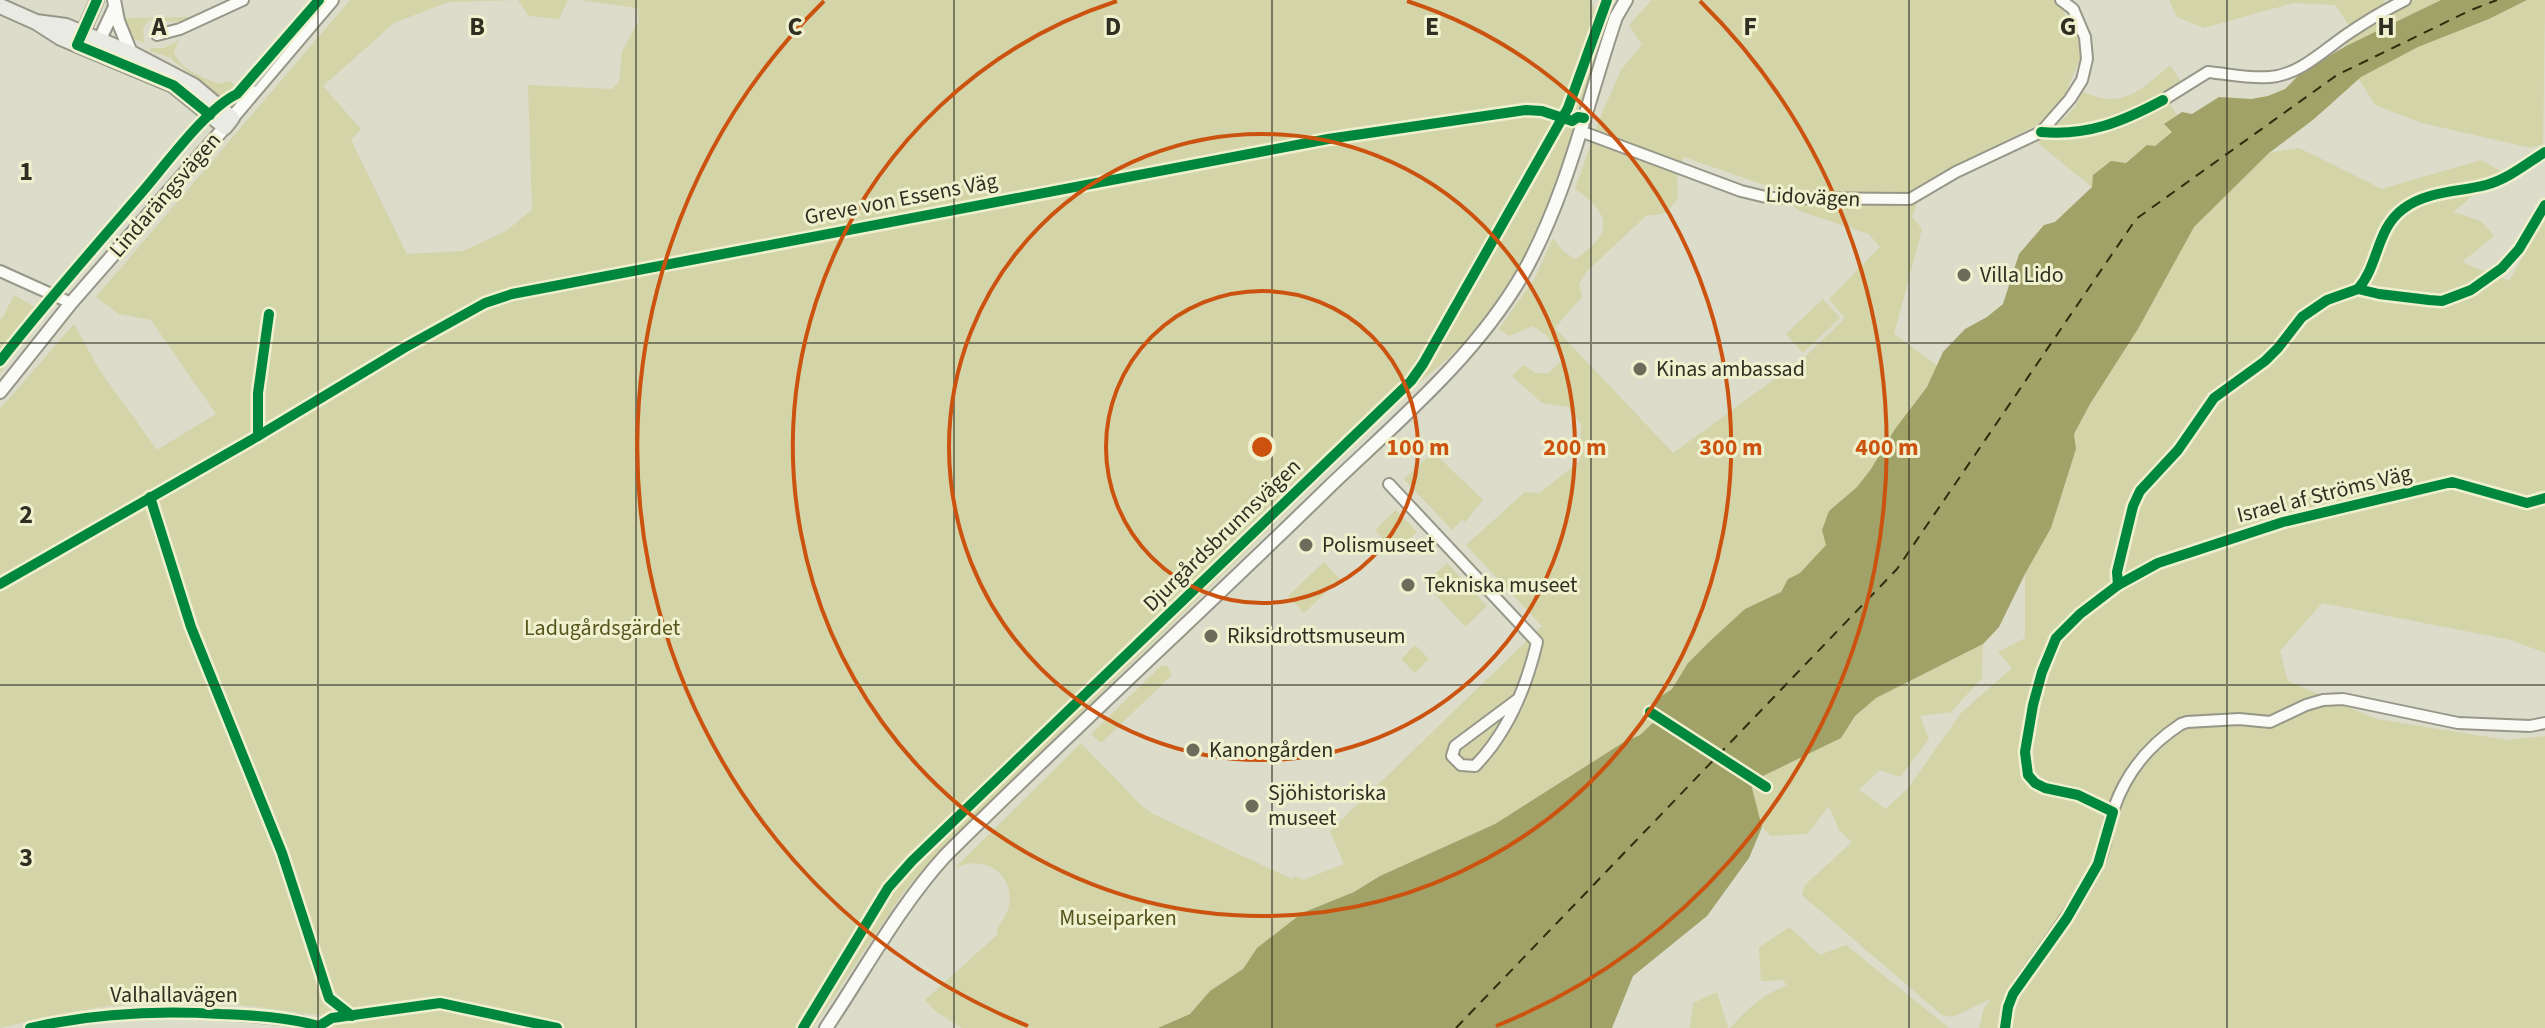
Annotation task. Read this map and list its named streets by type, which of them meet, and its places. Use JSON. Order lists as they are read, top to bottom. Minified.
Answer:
{"streets":{"street":["Lindarängsvägen","Lidovägen","Djurgårdsbrunnsvägen","Valhallavägen"],"cycle path":["Greve von Essens Väg","Israel af Ströms Väg"]},"crossings":[["Lidovägen","Djurgårdsbrunnsvägen"]],"parks":["Ladugårdsgärdet","Museiparken"],"places":["Villa Lido","Kinas ambassad","Polismuseet","Tekniska museet","Riksidrottsmuseum","Kanongården","Sjöhistoriska museet"],"grid":{"columns":["A","B","C","D","E","F","G","H"],"rows":["1","2","3"]},"rings":["100 m","200 m","300 m","400 m"]}
